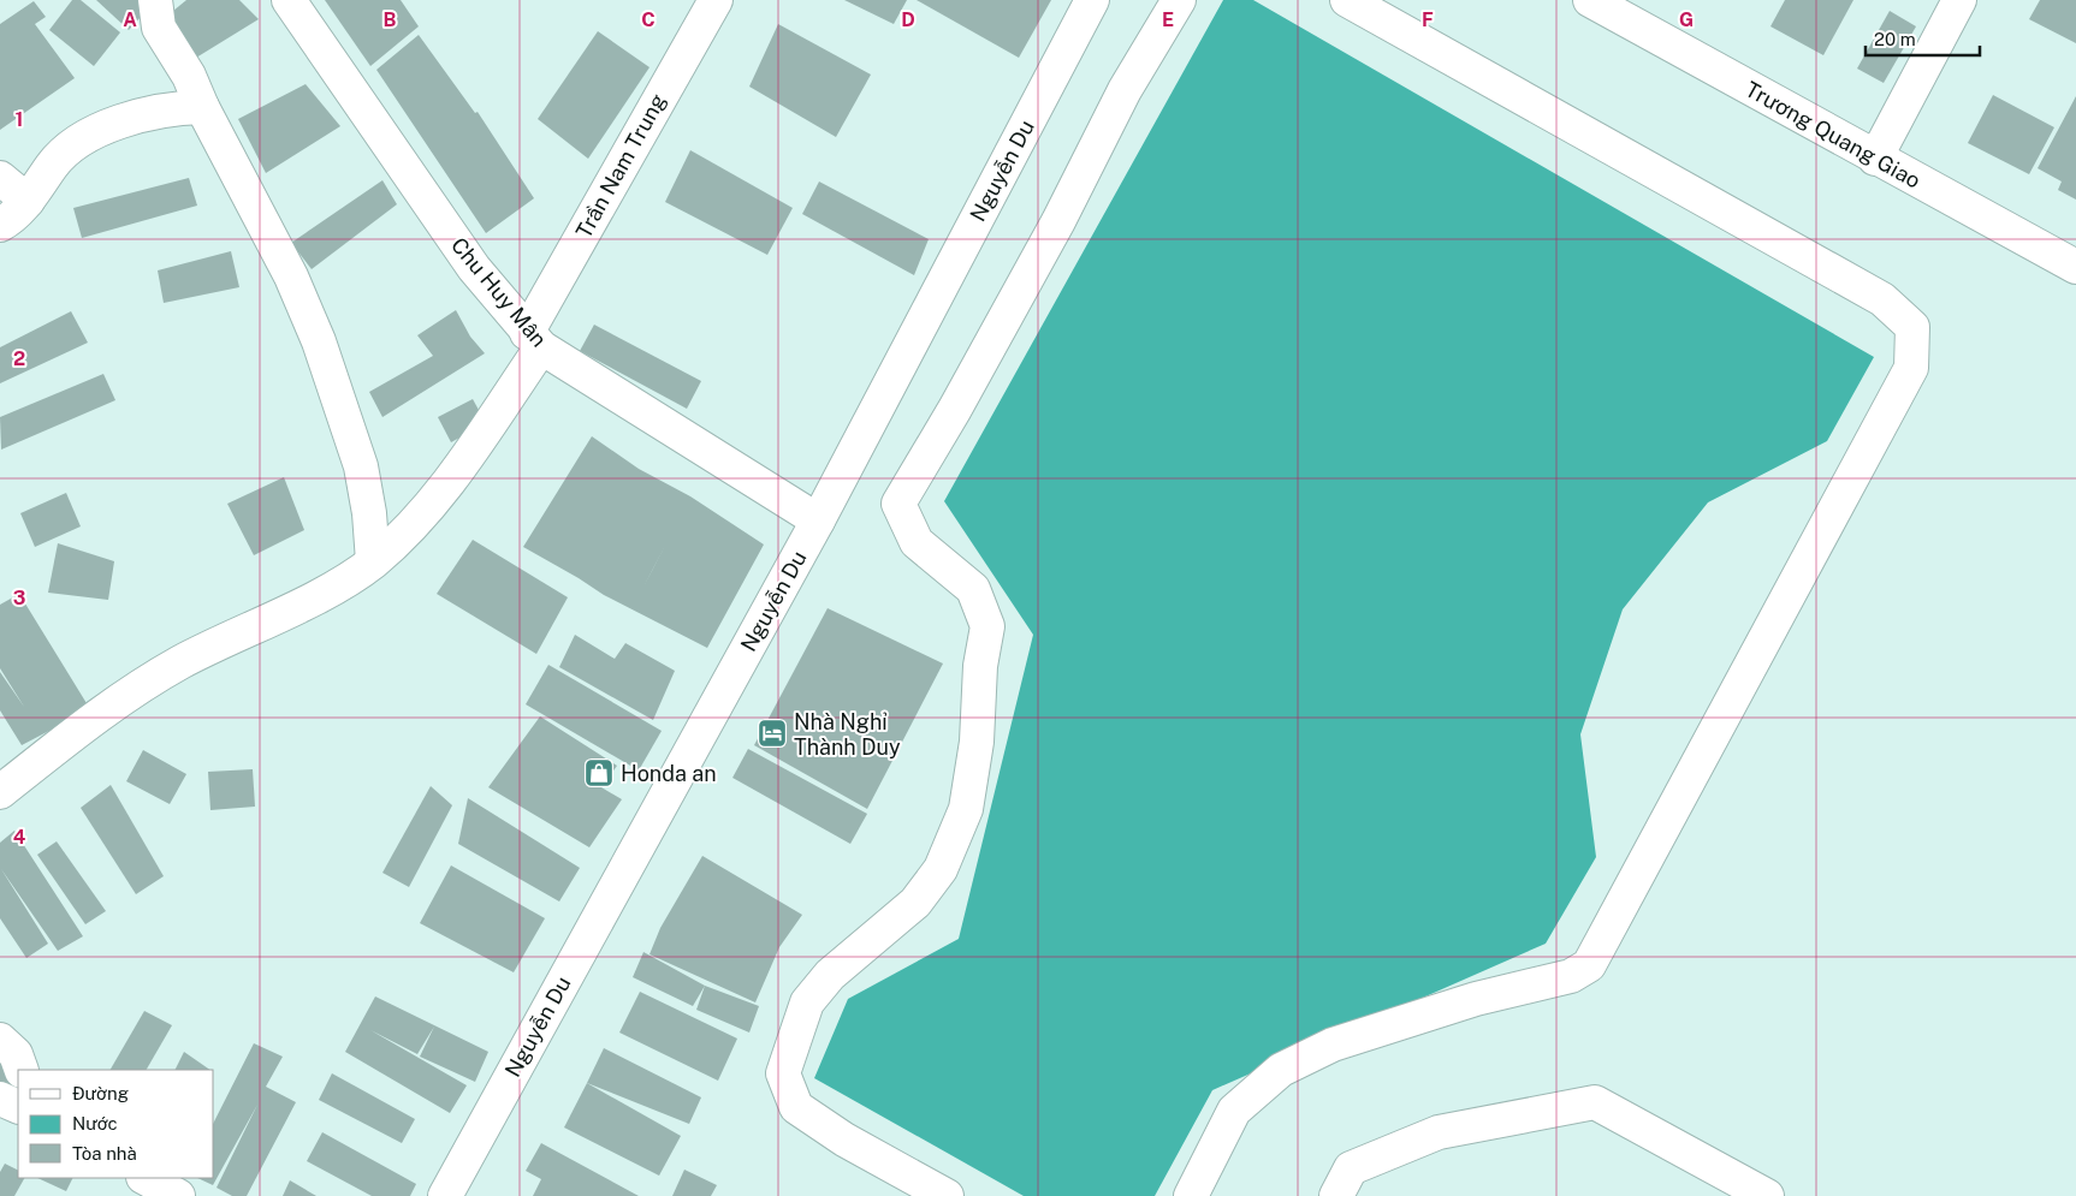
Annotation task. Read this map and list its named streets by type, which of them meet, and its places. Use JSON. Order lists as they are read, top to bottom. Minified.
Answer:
{"streets":{"street":["Trương Quang Giao","Trần Nam Trung","Nguyễn Du","Chu Huy Mân"]},"crossings":[["Trần Nam Trung","Chu Huy Mân"],["Nguyễn Du","Chu Huy Mân"]],"places":{"hotel":["Nhà Nghỉ Thành Duy"],"shop":["Honda an"]},"legend":["Đường","Nước","Tòa nhà"],"scale_bar":"20 m","grid":{"columns":["A","B","C","D","E","F","G"],"rows":["1","2","3","4"]}}
